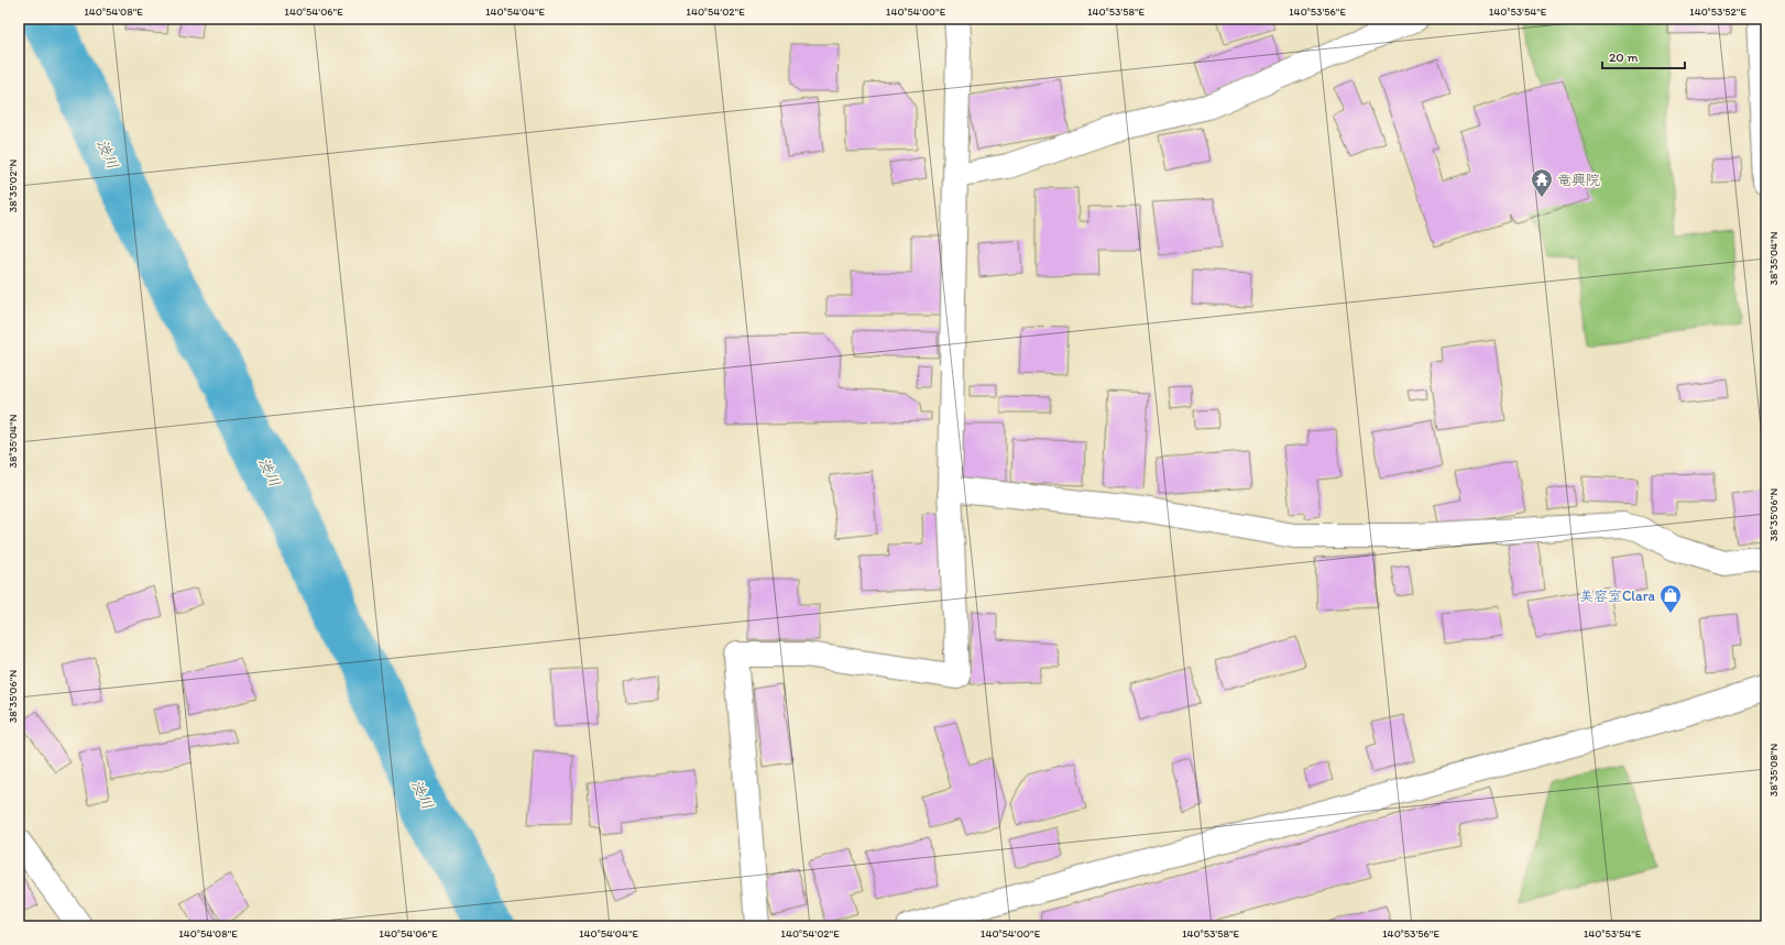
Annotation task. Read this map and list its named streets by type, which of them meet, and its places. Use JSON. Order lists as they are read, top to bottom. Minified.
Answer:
{"water":["渋川"],"places":{"temple":["竜興院"],"shop":["美容室Clara"]},"scale_bar":"20 m","coordinates":["140°54'08\"E","140°54'06\"E","140°54'04\"E","140°54'02\"E","140°54'00\"E","140°53'58\"E","140°53'56\"E","140°53'54\"E","140°53'52\"E","38°35'02\"N","38°35'04\"N","38°35'06\"N","38°35'08\"N"]}
